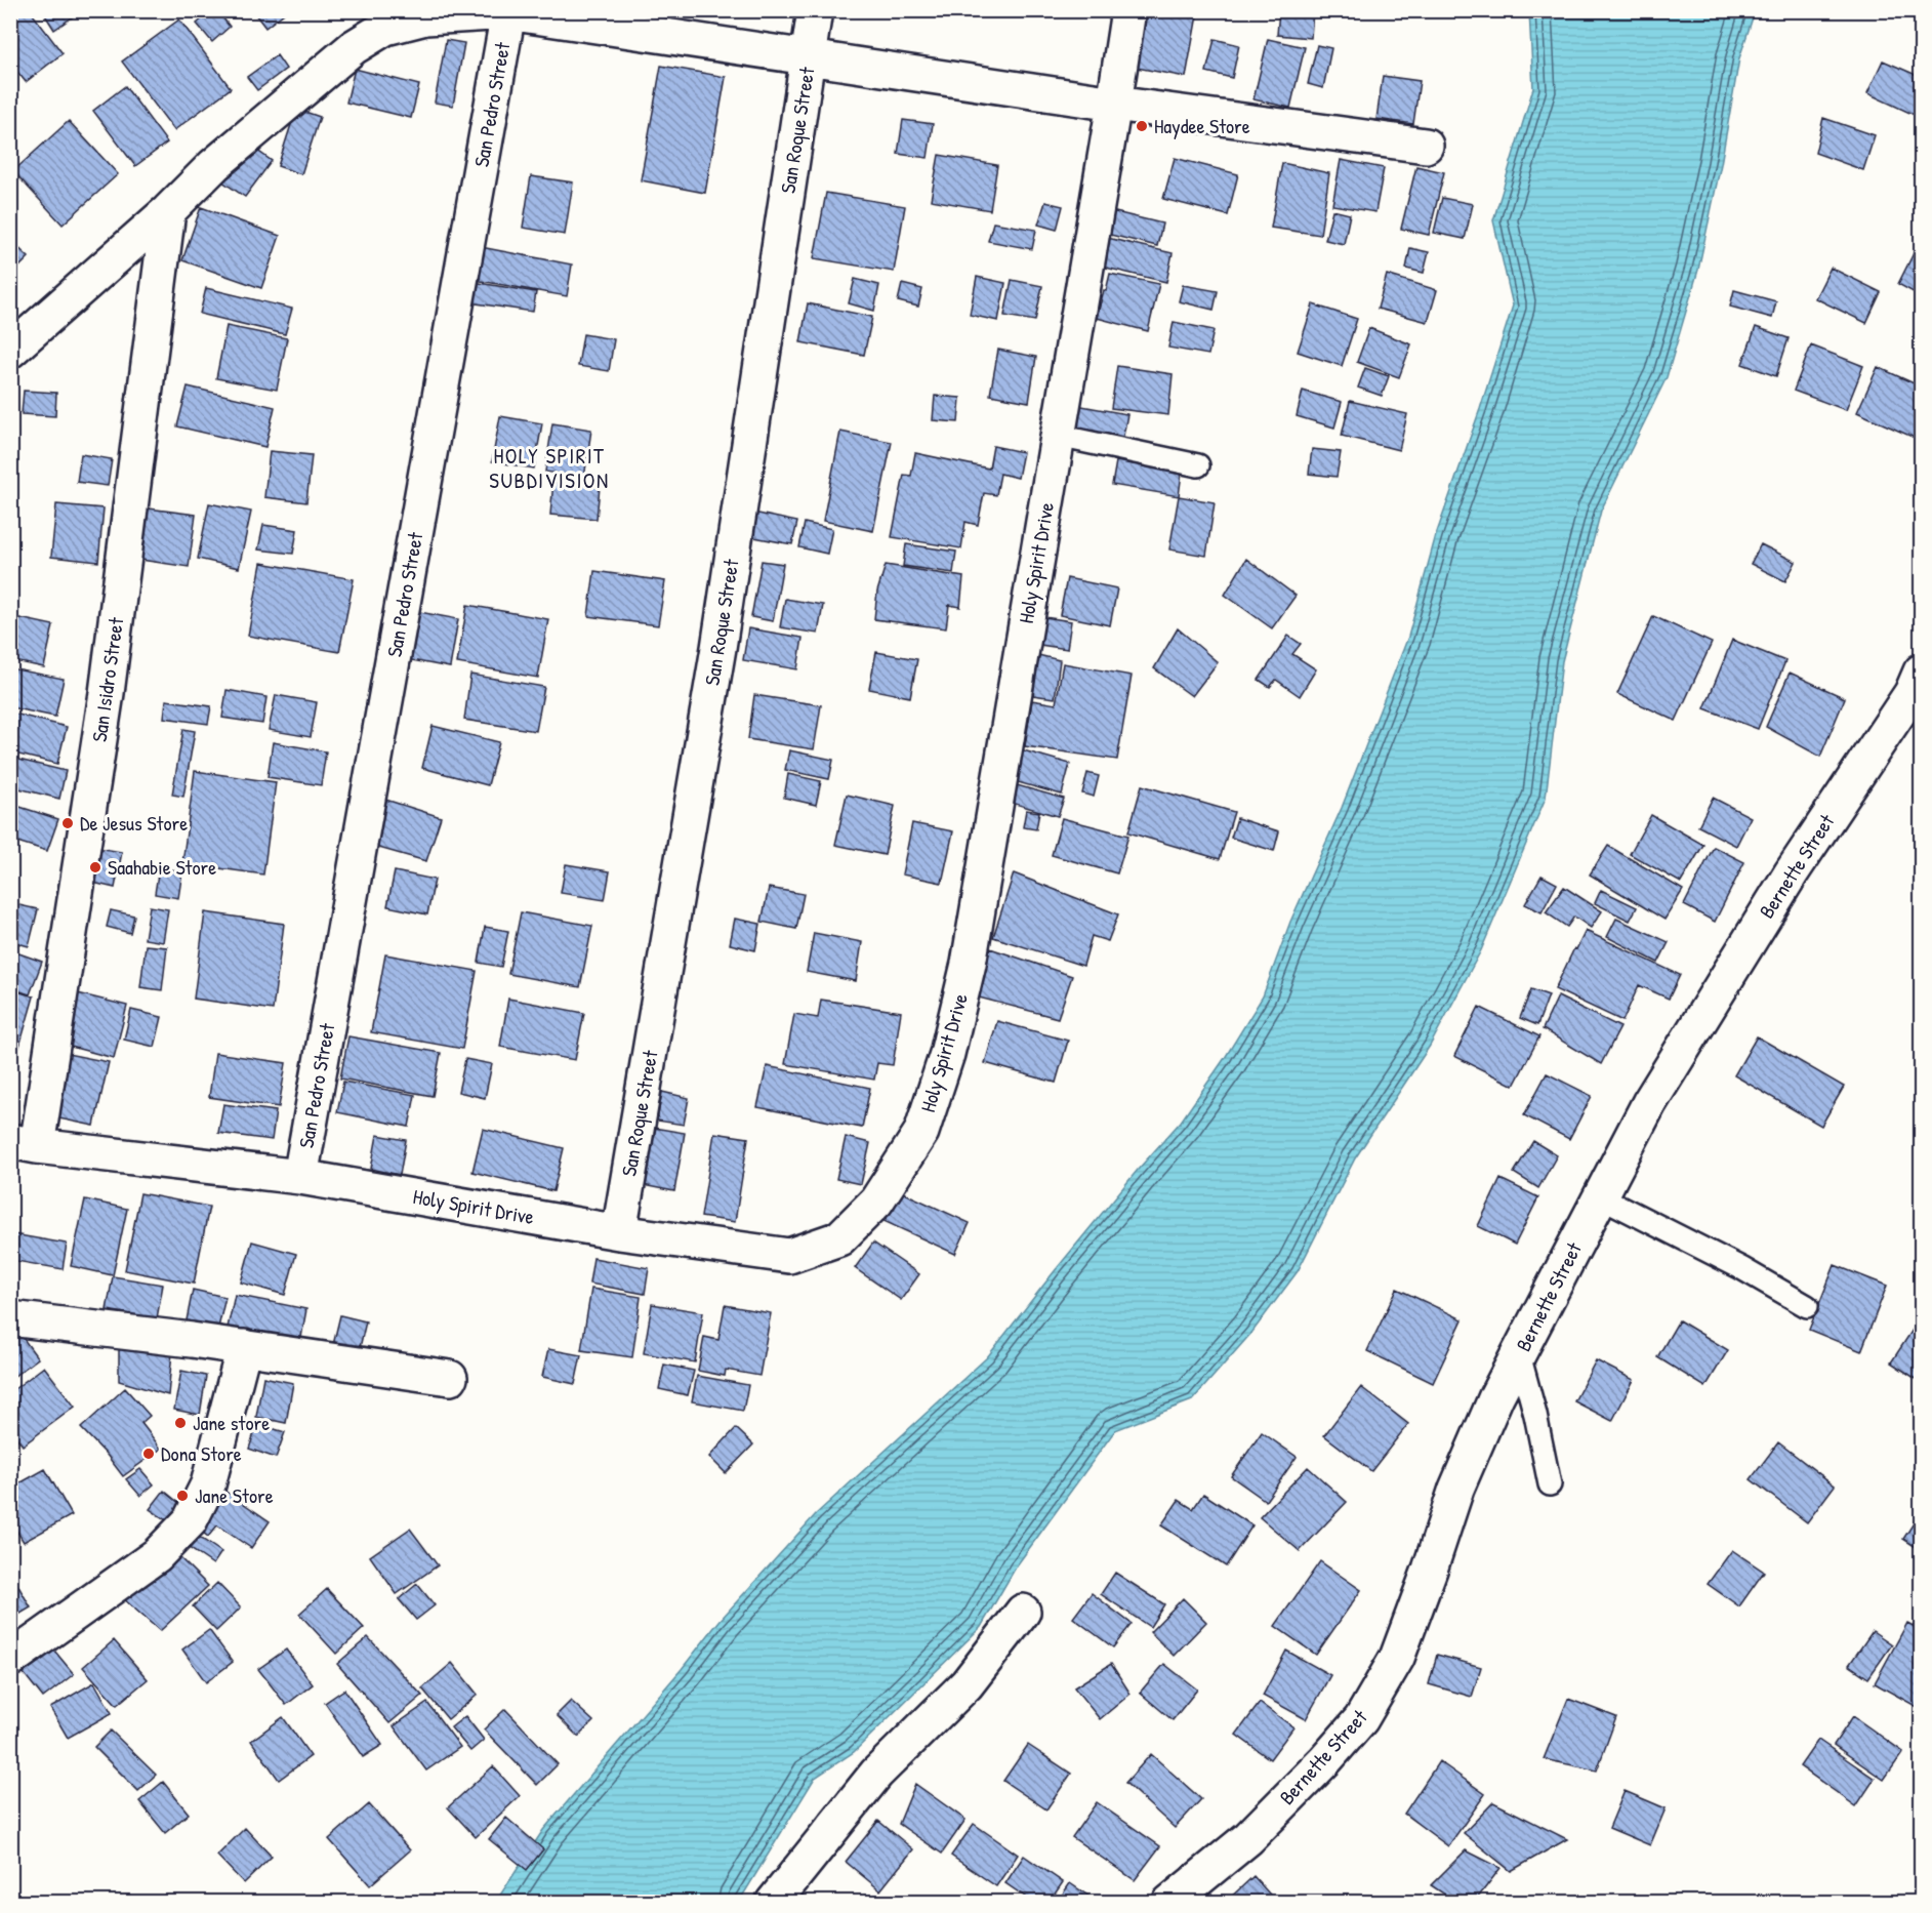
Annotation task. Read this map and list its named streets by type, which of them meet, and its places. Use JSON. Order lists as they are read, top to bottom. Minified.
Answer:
{"streets":{"street":["San Pedro Street","San Roque Street","Holy Spirit Drive","San Isidro Street","Bernette Street"]},"crossings":[["San Pedro Street","Holy Spirit Drive"],["San Roque Street","Holy Spirit Drive"],["Holy Spirit Drive","San Isidro Street"]],"districts":["HOLY SPIRIT SUBDIVISION"],"places":["Haydee Store","De Jesus Store","Saahabie Store","Jane store","Dona Store","Jane Store"]}
